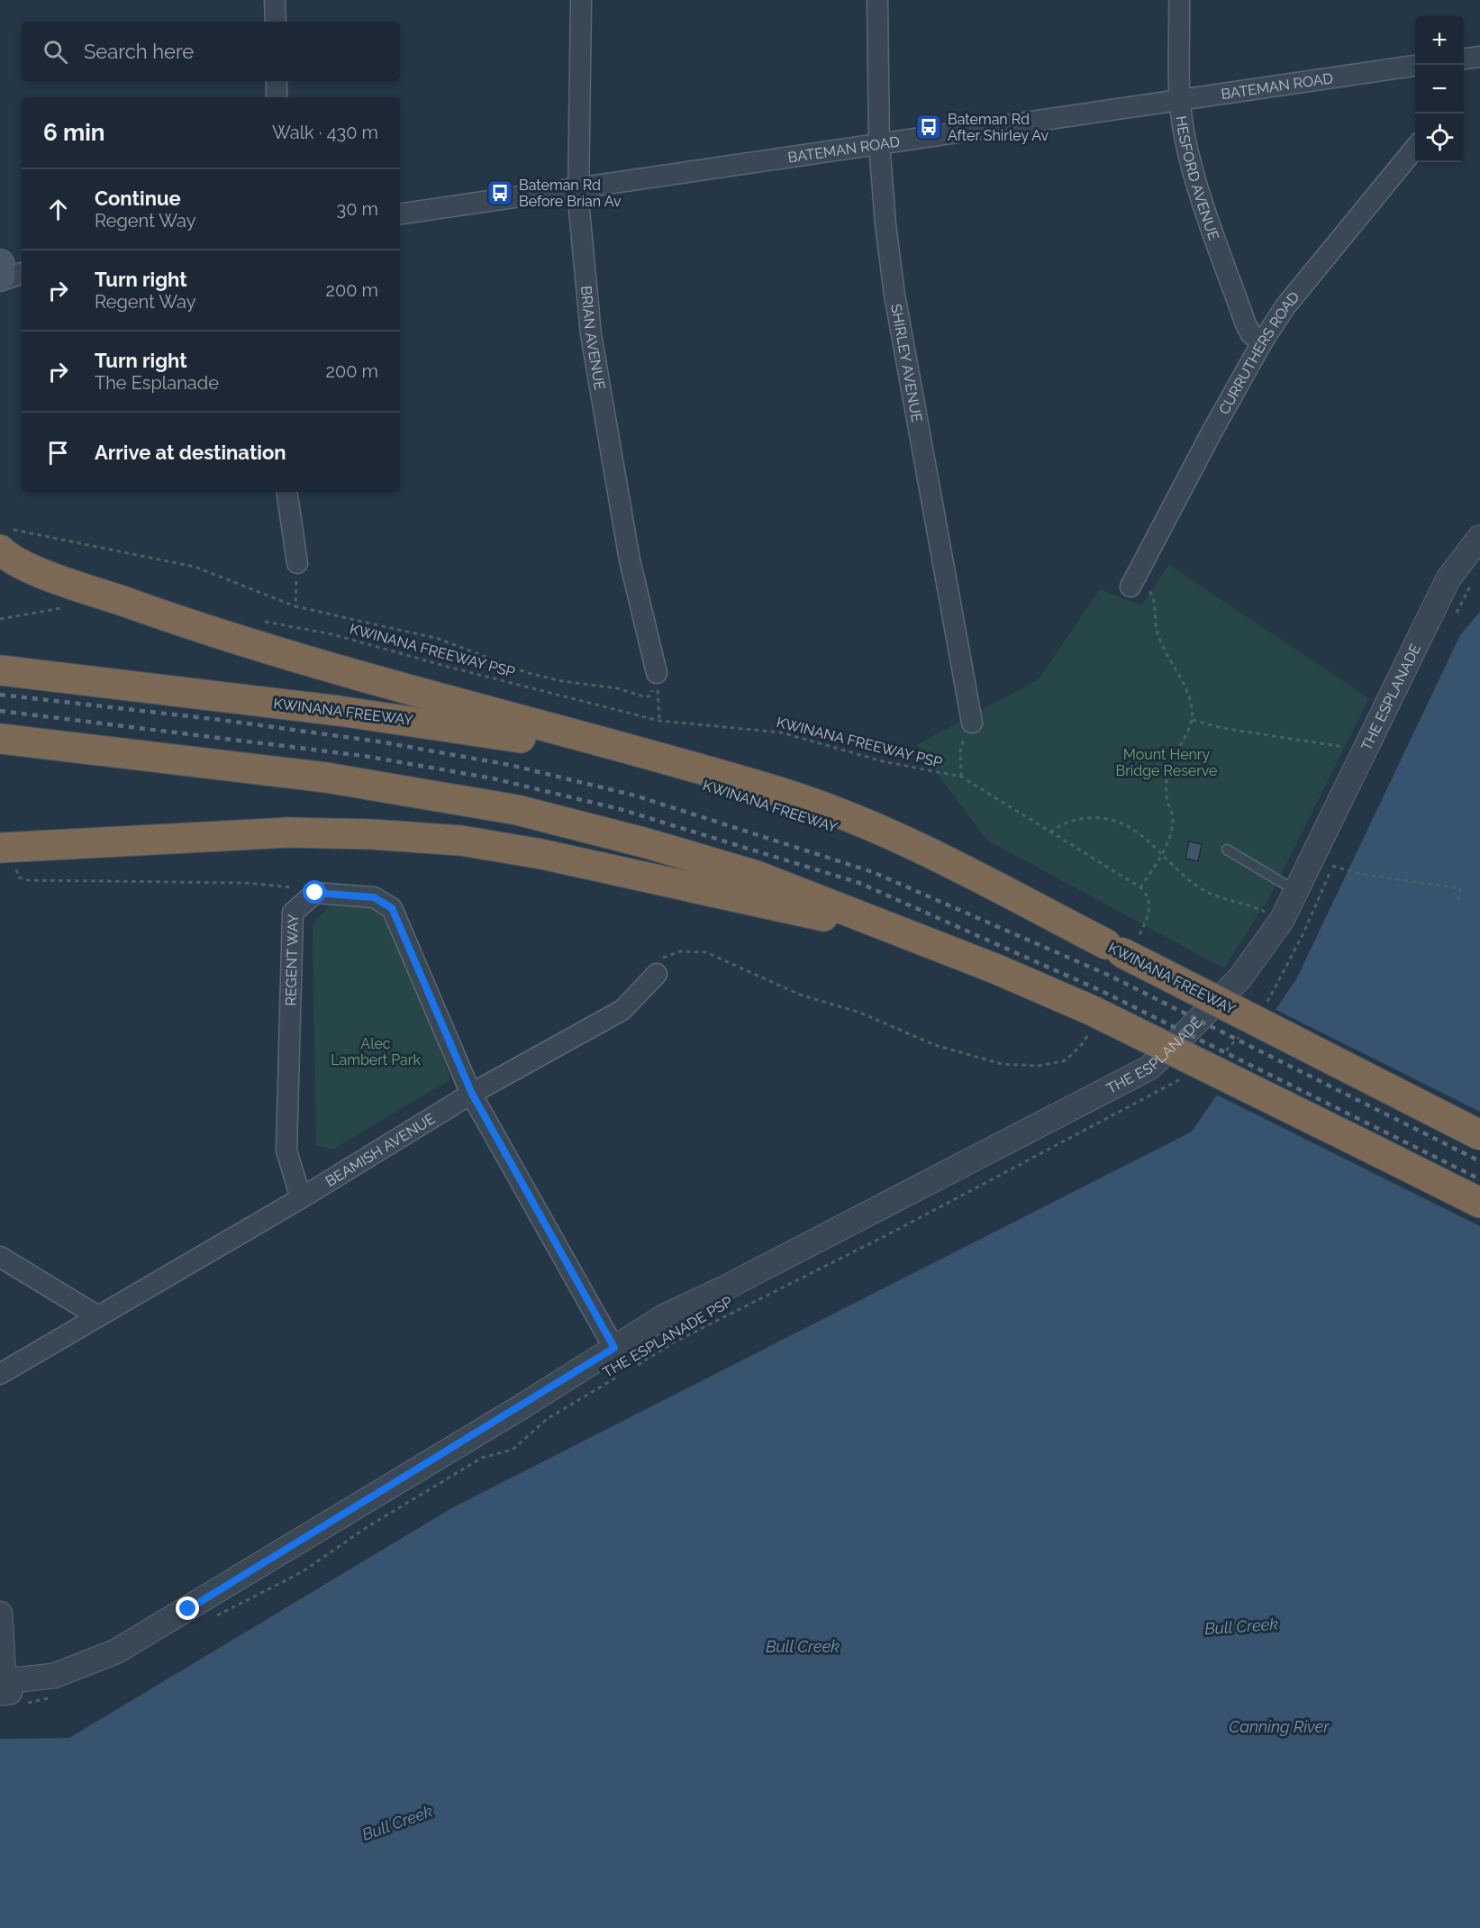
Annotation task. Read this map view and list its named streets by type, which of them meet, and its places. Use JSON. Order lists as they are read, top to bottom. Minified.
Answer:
{"streets":{"highway":["KWINANA FREEWAY"],"street":["BATEMAN ROAD","HESFORD AVENUE","BRIAN AVENUE","CURRUTHERS ROAD","SHIRLEY AVENUE","THE ESPLANADE","REGENT WAY","BEAMISH AVENUE"],"path":["KWINANA FREEWAY PSP","THE ESPLANADE PSP"]},"crossings":[["BATEMAN ROAD","HESFORD AVENUE"],["BATEMAN ROAD","BRIAN AVENUE"],["BATEMAN ROAD","SHIRLEY AVENUE"],["HESFORD AVENUE","CURRUTHERS ROAD"],["THE ESPLANADE","THE ESPLANADE PSP"],["REGENT WAY","BEAMISH AVENUE"]],"water":["Bull Creek","Canning River"],"parks":["Mount Henry Bridge Reserve","Alec Lambert Park"],"places":{"bus stop":["Bateman Rd After Shirley Av","Bateman Rd Before Brian Av"]},"page":{"map_buttons":["+","−"],"search":"Search here","heading":["6 min","Walk · 430 m"],"list":[["Continue","Regent Way","30 m"],["Turn right","Regent Way","200 m"],["Turn right","The Esplanade","200 m"],"Arrive at destination"]}}
